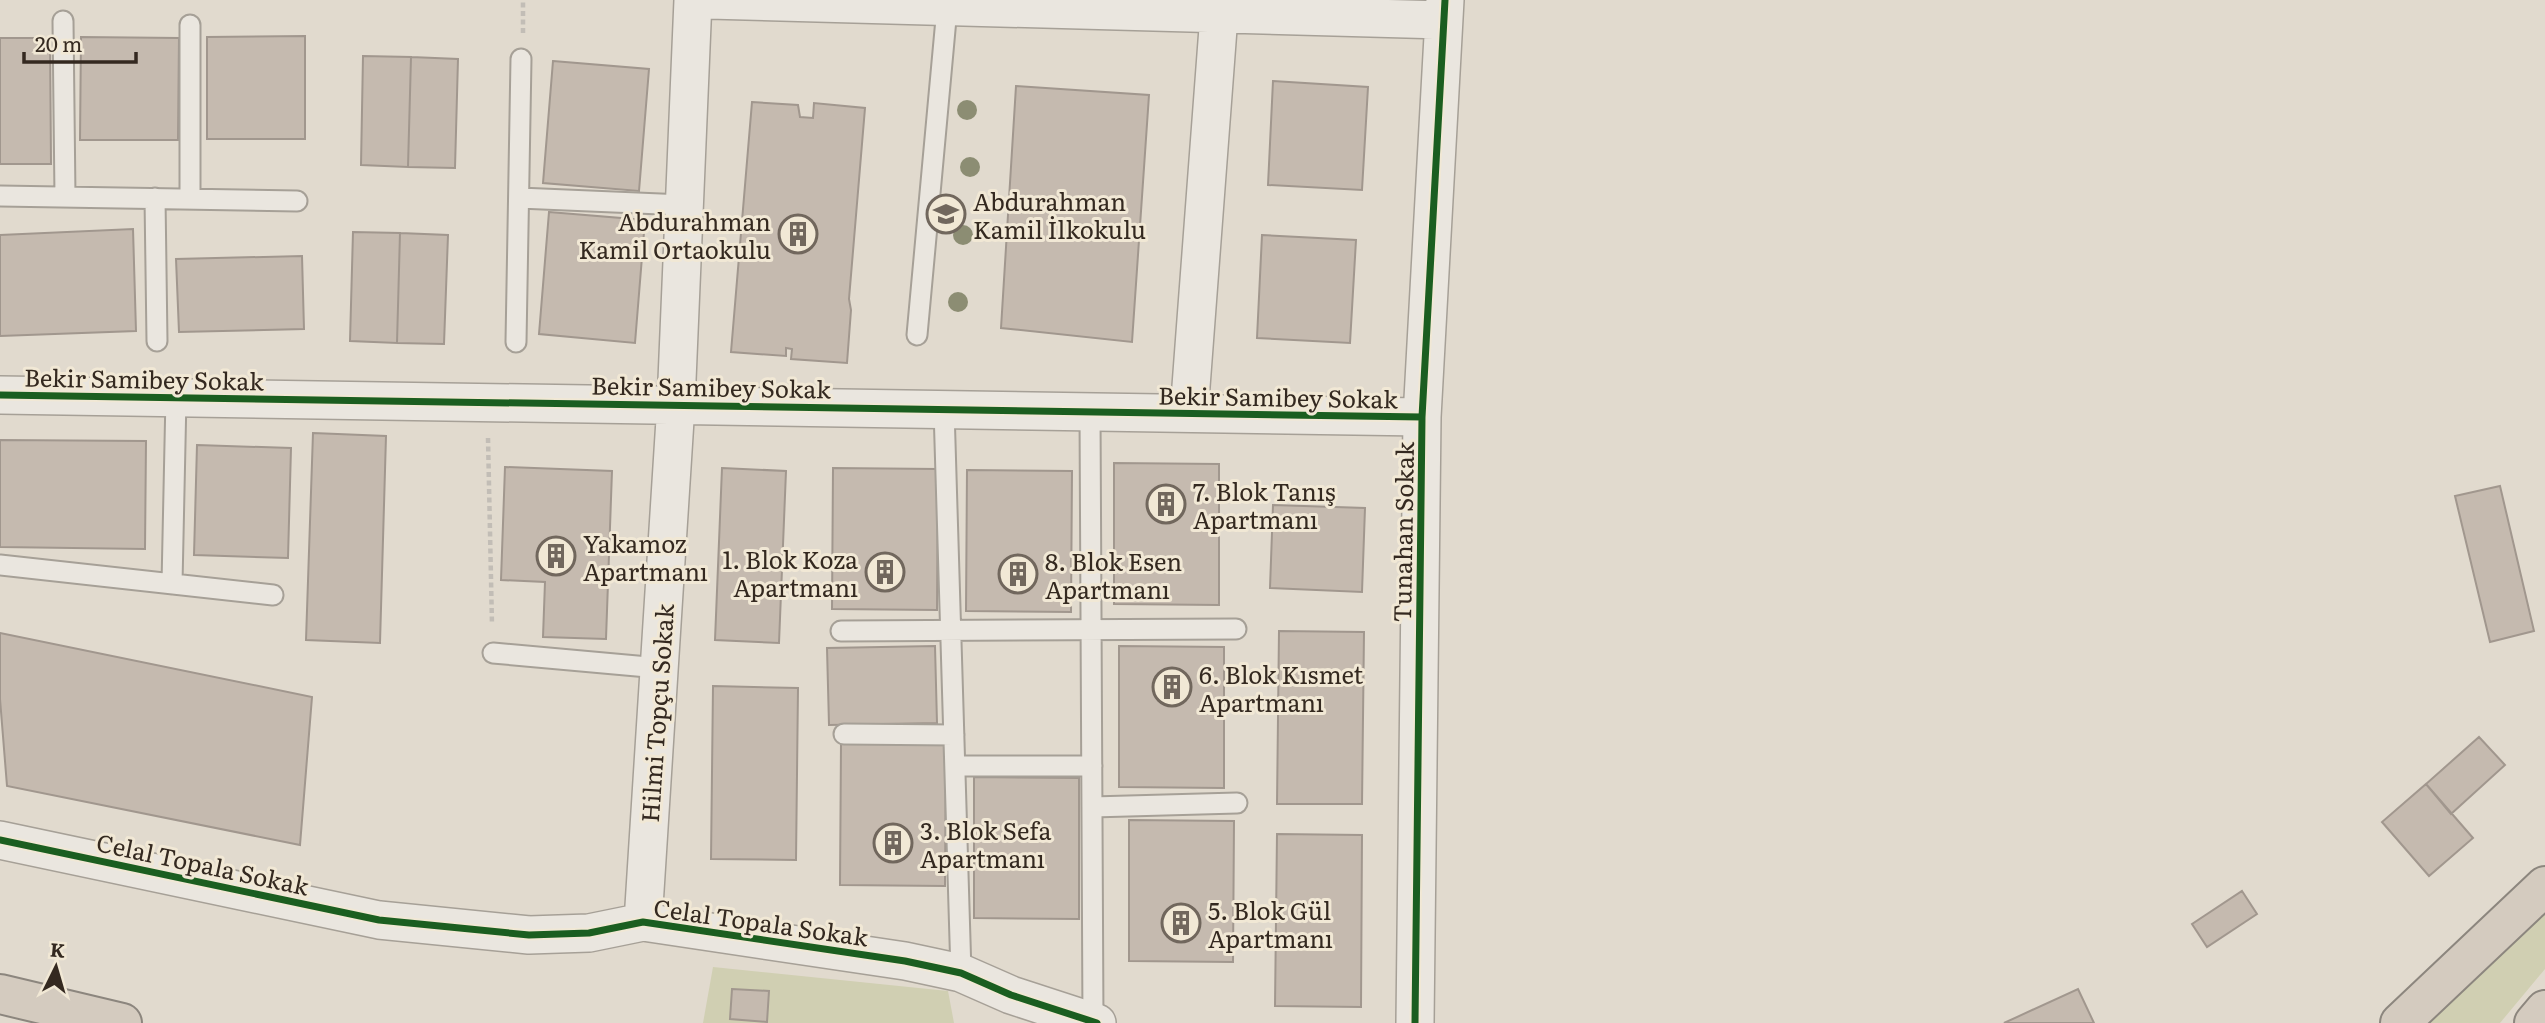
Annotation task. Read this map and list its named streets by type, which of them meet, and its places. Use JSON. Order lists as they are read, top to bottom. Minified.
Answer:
{"streets":{"street":["Bekir Samibey Sokak","Tunahan Sokak","Hilmi Topçu Sokak","Celal Topala Sokak"]},"crossings":[["Bekir Samibey Sokak","Tunahan Sokak"],["Bekir Samibey Sokak","Hilmi Topçu Sokak"],["Hilmi Topçu Sokak","Celal Topala Sokak"]],"places":{"school or university":["Abdurahman Kamil İlkokulu"],"building":["Abdurahman Kamil Ortaokulu","7. Blok Tanış Apartmanı","Yakamoz Apartmanı","1. Blok Koza Apartmanı","8. Blok Esen Apartmanı","6. Blok Kısmet Apartmanı","3. Blok Sefa Apartmanı","5. Blok Gül Apartmanı"]},"scale_bar":"20 m","north":"top"}
